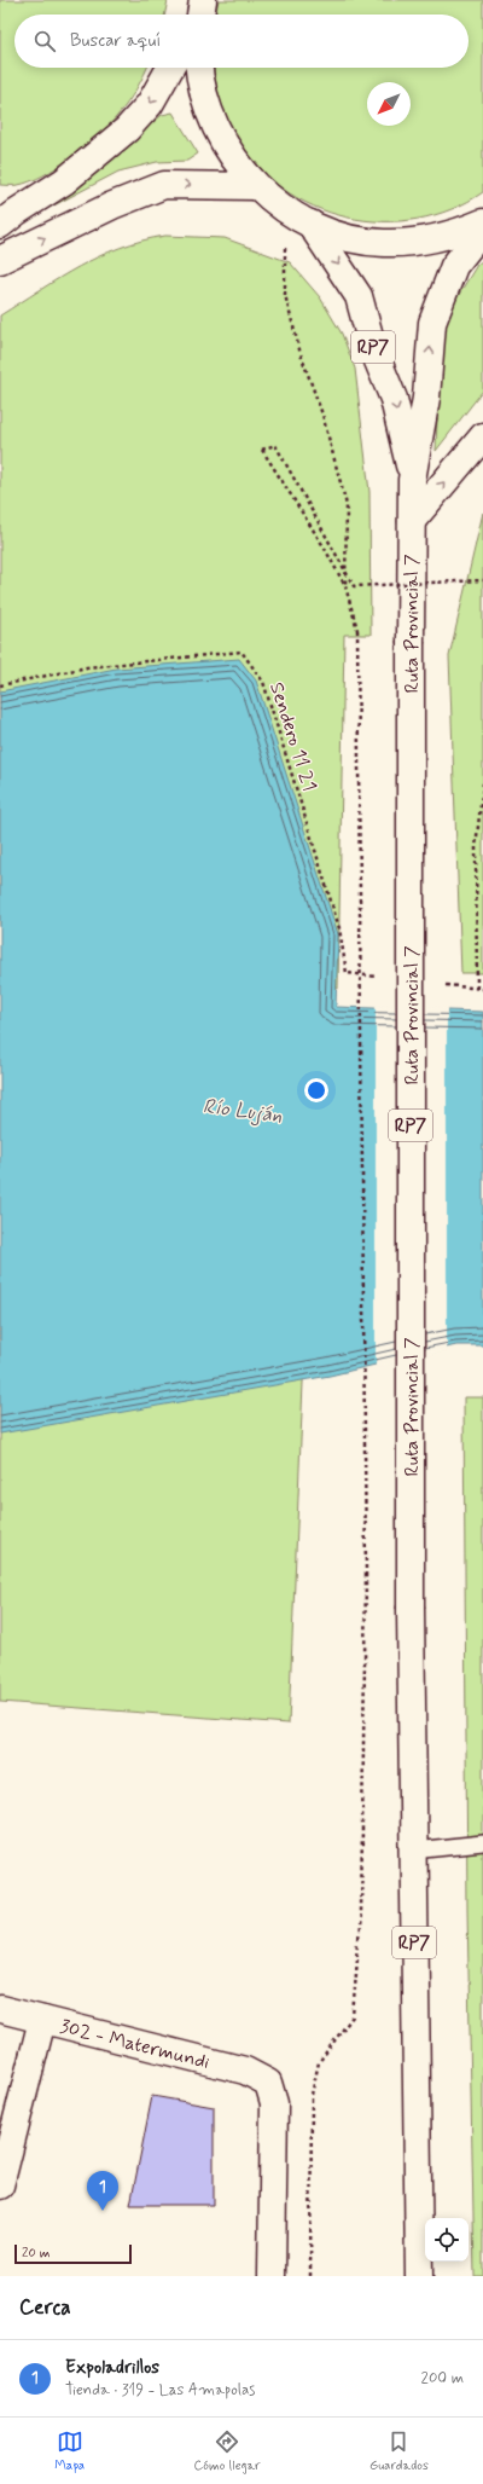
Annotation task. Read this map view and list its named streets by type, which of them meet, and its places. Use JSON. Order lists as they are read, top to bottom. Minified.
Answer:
{"streets":{"main road":["RP7","Ruta Provincial 7","302 - Matermundi"],"path":["Sendero 11 21"]},"crossings":[["RP7","Ruta Provincial 7"]],"water":["Río Luján"],"scale_bar":"20 m","north":"bottom left","page":{"search":"Buscar aquí","pins":"1","scale":"20 m","heading":"Cerca","list":[{"mark":"1","name":"Expoladrillos","note":"Tienda · 319 - Las Amapolas","value":"200 m"}],"nav":["Mapa","Cómo llegar","Guardados"]}}
